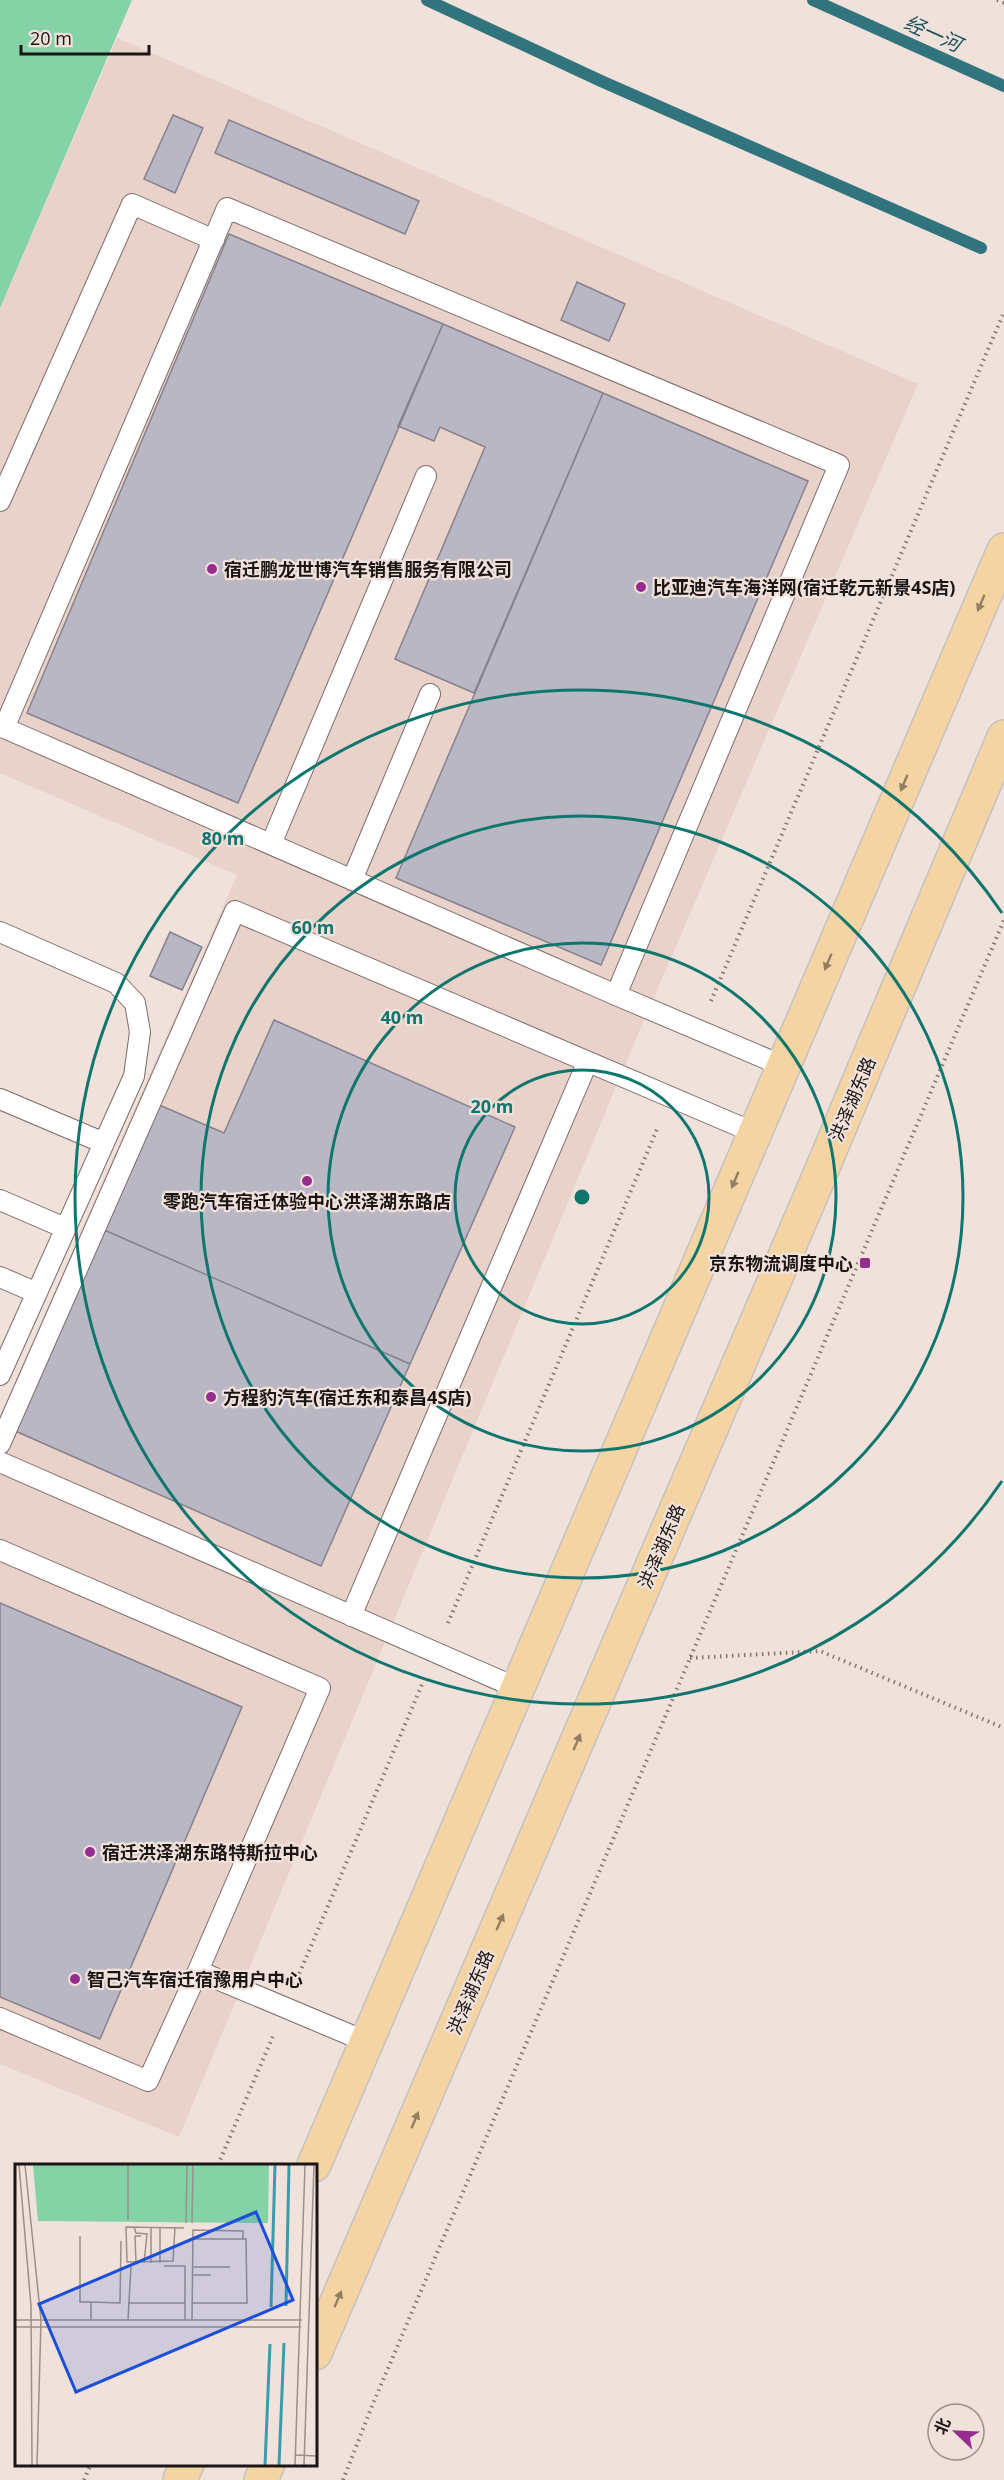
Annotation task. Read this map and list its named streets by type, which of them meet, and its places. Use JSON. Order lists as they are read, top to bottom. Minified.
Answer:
{"streets":{"main road":["洪泽湖东路"]},"water":["经一河"],"places":{"other":["宿迁鹏龙世博汽车销售服务有限公司","比亚迪汽车海洋网(宿迁乾元新景4S店)","零跑汽车宿迁体验中心洪泽湖东路店","方程豹汽车(宿迁东和泰昌4S店)","宿迁洪泽湖东路特斯拉中心","智己汽车宿迁宿豫用户中心"],"transit":["京东物流调度中心"]},"scale_bar":"20 m","north":"top left","rings":["80 m","60 m","40 m","20 m"]}
